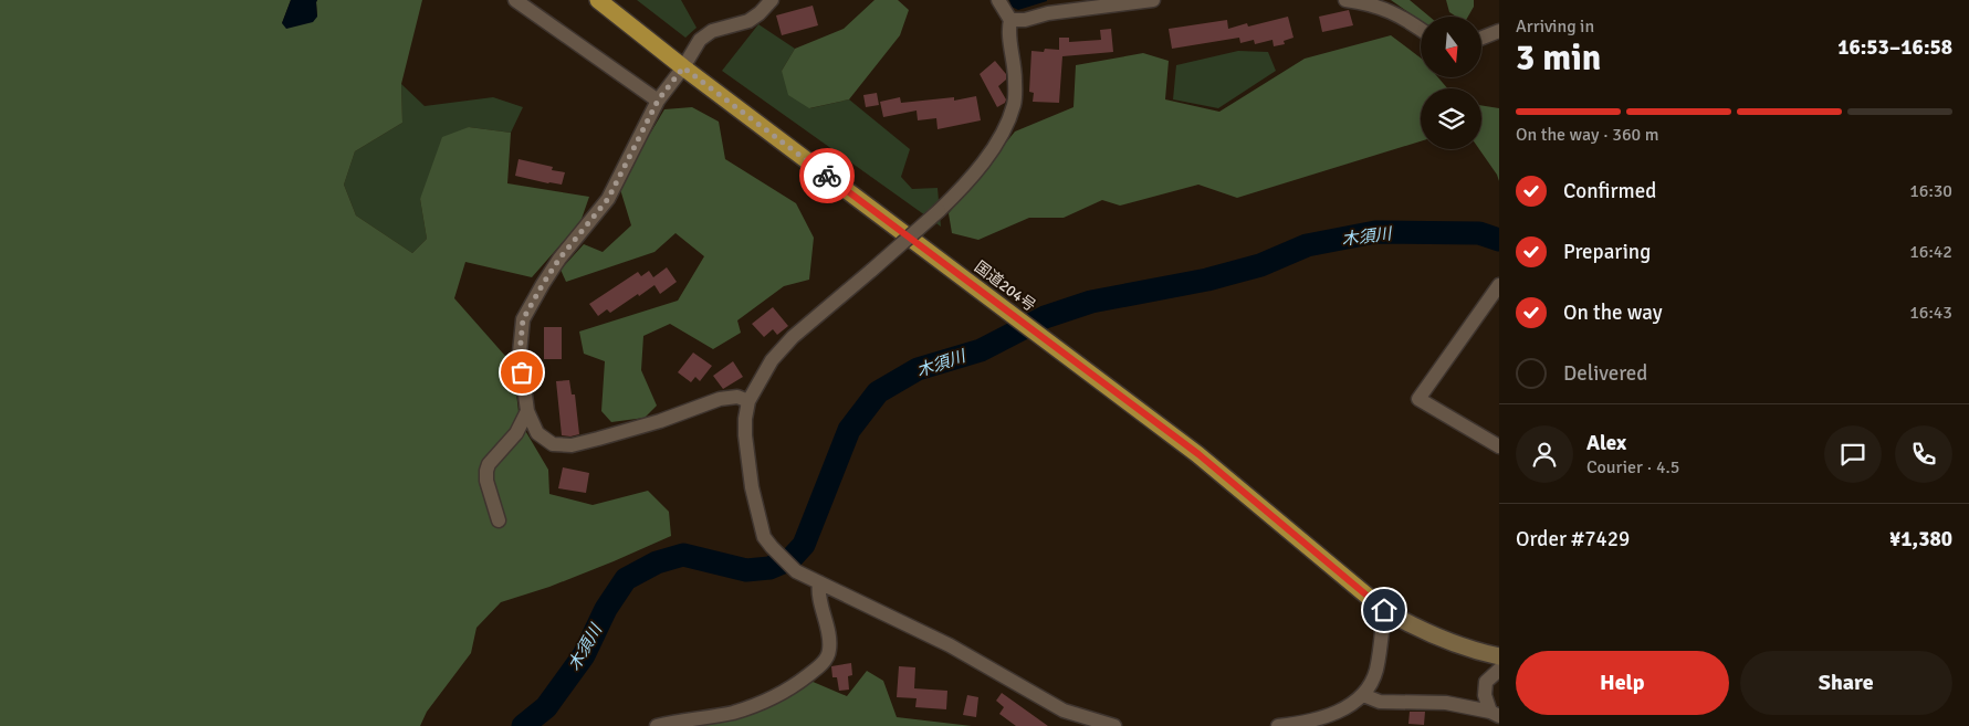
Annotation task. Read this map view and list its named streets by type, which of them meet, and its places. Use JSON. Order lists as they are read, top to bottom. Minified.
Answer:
{"streets":{"highway":["国道204号"]},"water":["木須川"],"north":"bottom","page":{"heading":["3 min","Arriving in","16:53–16:58"],"panel":["Alex","Courier · 4.5","Order #7429","¥1,380"],"bar":"On the way · 360 m","list":[["Confirmed","16:30"],["Preparing","16:42"],["On the way","16:43"],"Delivered"],"buttons":["Help","Share"]}}
